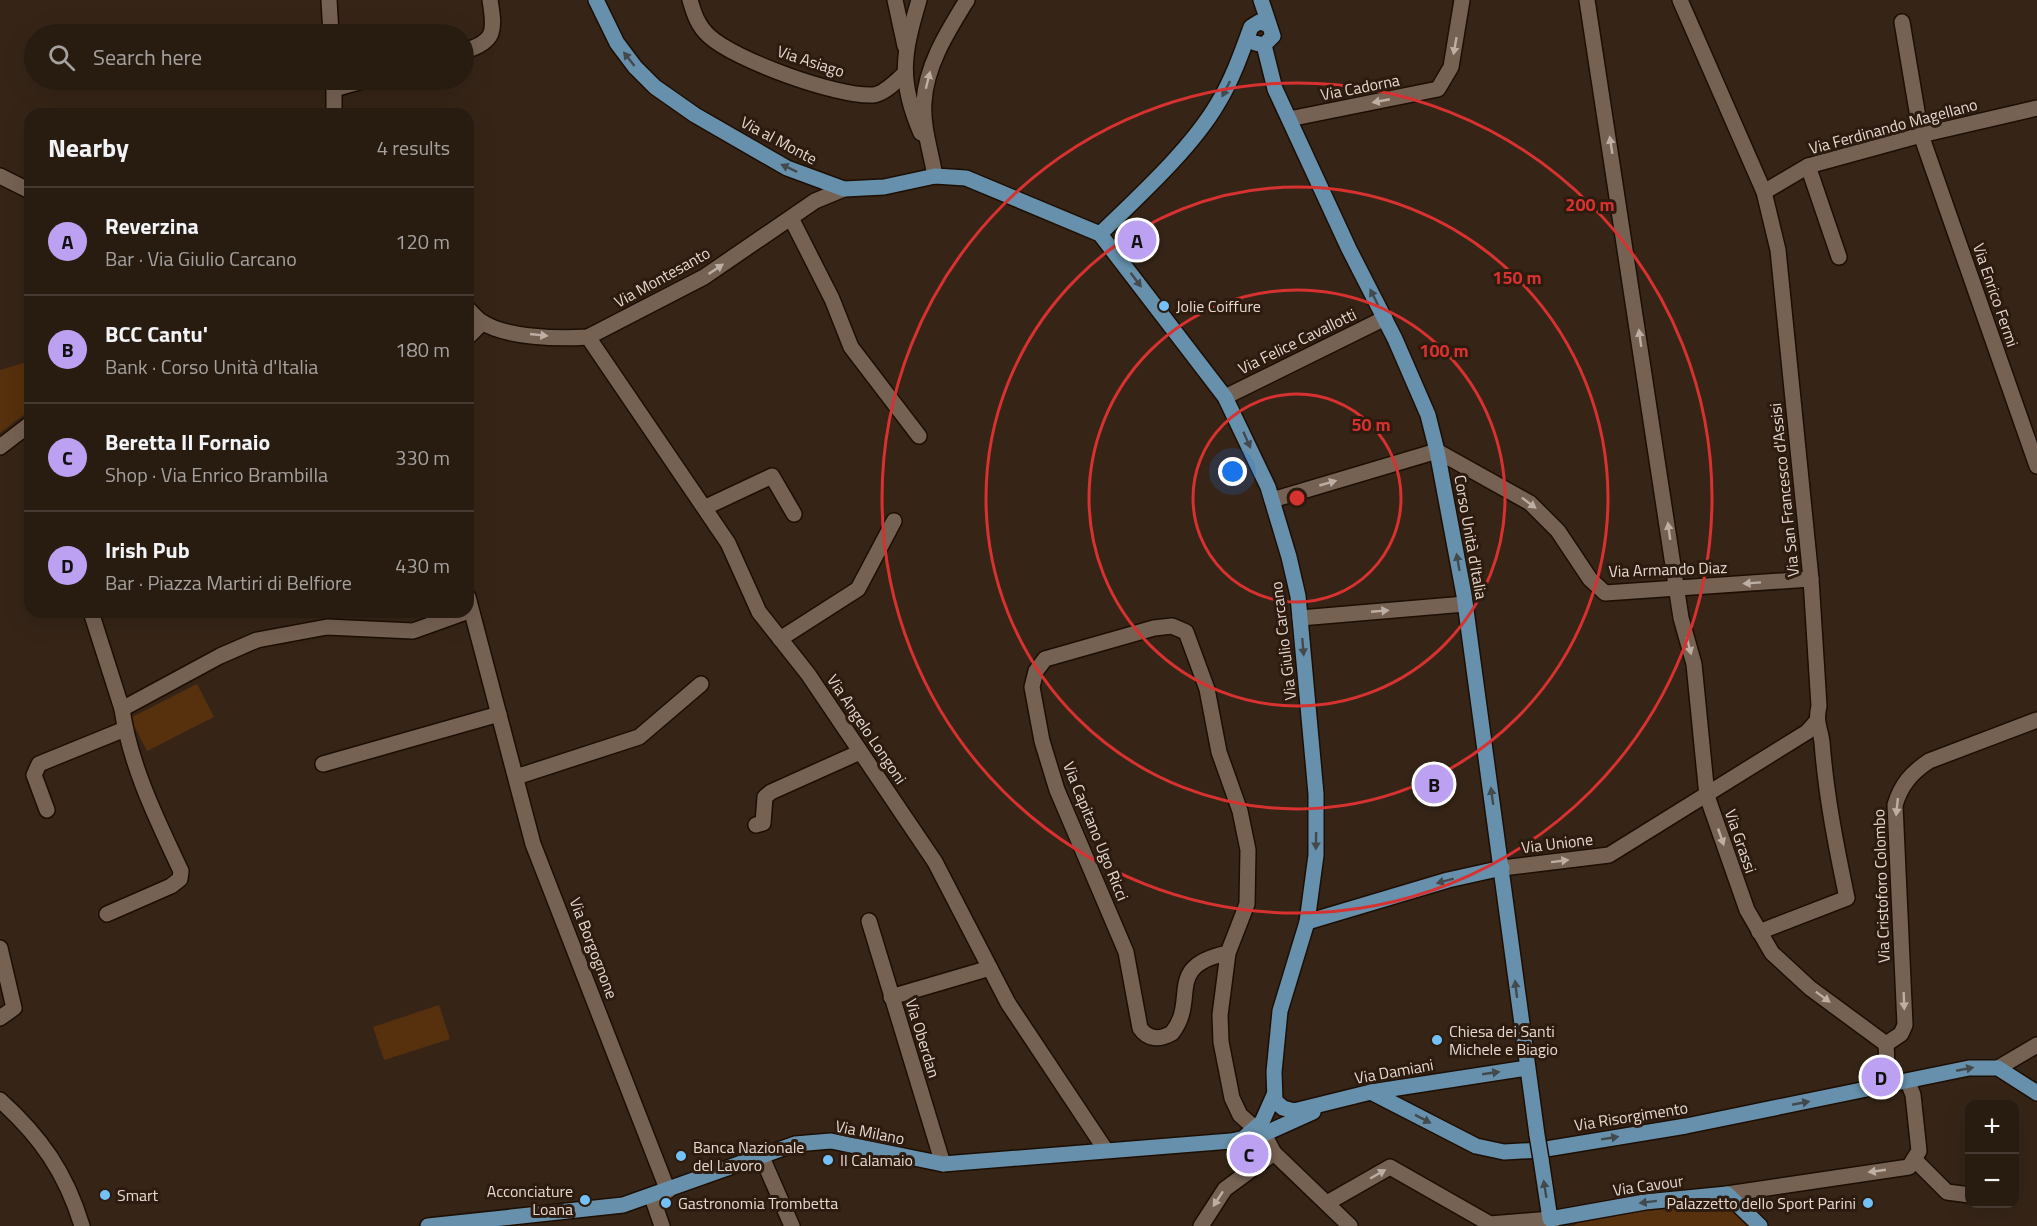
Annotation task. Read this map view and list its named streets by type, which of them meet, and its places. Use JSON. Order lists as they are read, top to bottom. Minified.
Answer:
{"streets":{"main road":["Via al Monte","Corso Unità d'Italia","Via Giulio Carcano","Via Unione","Via Damiani","Via Risorgimento","Via Milano","Via Cavour"],"street":["Via Asiago","Via Cadorna","Via Ferdinando Magellano","Via Montesanto","Via Enrico Fermi","Via Felice Cavallotti","Via San Francesco d'Assisi","Via Armando Diaz","Via Angelo Longoni","Via Capitano Ugo Ricci","Via Grassi","Via Cristoforo Colombo","Via Borgognone","Via Oberdan"]},"crossings":[["Via Cadorna","Corso Unità d'Italia"],["Via Ferdinando Magellano","Via Enrico Fermi"],["Via Ferdinando Magellano","Via San Francesco d'Assisi"],["Via al Monte","Via Montesanto"],["Via al Monte","Via Giulio Carcano"],["Via Montesanto","Via Angelo Longoni"],["Via Felice Cavallotti","Corso Unità d'Italia"],["Via Felice Cavallotti","Via Giulio Carcano"],["Via San Francesco d'Assisi","Via Armando Diaz"],["Via San Francesco d'Assisi","Via Grassi"],["Via San Francesco d'Assisi","Via Unione"],["Corso Unità d'Italia","Via Armando Diaz"],["Corso Unità d'Italia","Via Unione"],["Corso Unità d'Italia","Via Damiani"],["Corso Unità d'Italia","Via Cavour"],["Via Armando Diaz","Via Grassi"],["Via Giulio Carcano","Via Unione"],["Via Angelo Longoni","Via Milano"],["Via Capitano Ugo Ricci","Via Milano"],["Via Capitano Ugo Ricci","Via Cavour"],["Via Grassi","Via Unione"],["Via Grassi","Via Cristoforo Colombo"],["Via Borgognone","Via Milano"],["Via Oberdan","Via Milano"],["Via Damiani","Via Risorgimento"],["Via Damiani","Via Milano"]],"one_way":["Via Cadorna","Via al Monte","Via Montesanto","Corso Unità d'Italia","Via Giulio Carcano","Via Cristoforo Colombo","Via Damiani","Via Risorgimento"],"places":["Jolie Coiffure","Chiesa dei Santi Michele e Biagio","Banca Nazionale del Lavoro","Il Calamaio","Smart","Acconciature Loana","Gastronomia Trombetta","Palazzetto dello Sport Parini"],"page":{"search":"Search here","heading":["Nearby","4 results"],"list":[{"mark":"A","name":"Reverzina","note":"Bar · Via Giulio Carcano","value":"120 m"},{"mark":"B","name":"BCC Cantu'","note":"Bank · Corso Unità d'Italia","value":"180 m"},{"mark":"C","name":"Beretta Il Fornaio","note":"Shop · Via Enrico Brambilla","value":"330 m"},{"mark":"D","name":"Irish Pub","note":"Bar · Piazza Martiri di Belfiore","value":"430 m"}],"pins":["A","B","D","C"],"map_buttons":["+","−"]},"rings":["200 m","150 m","100 m","50 m"]}
